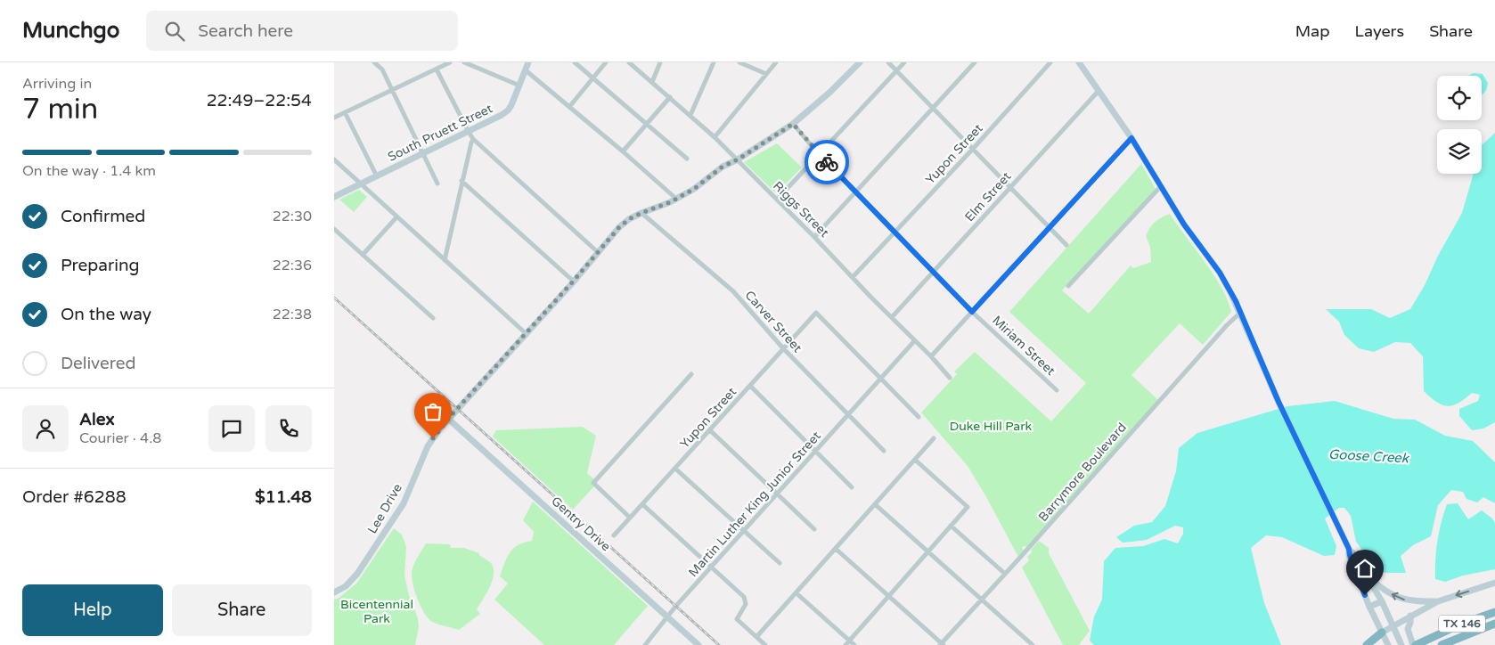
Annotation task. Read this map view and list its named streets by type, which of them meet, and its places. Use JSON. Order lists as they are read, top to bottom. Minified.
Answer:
{"streets":{"highway":["TX 146"],"main road":["South Pruett Street","Lee Drive","Gentry Drive"],"street":["Yupon Street","Elm Street","Riggs Street","Carver Street","Miriam Street","Barrymore Boulevard","Martin Luther King Junior Street"]},"crossings":[["Yupon Street","Riggs Street"],["Yupon Street","Carver Street"],["Yupon Street","Miriam Street"],["Yupon Street","Martin Luther King Junior Street"],["Elm Street","Riggs Street"],["Elm Street","Miriam Street"],["Riggs Street","Martin Luther King Junior Street"],["Riggs Street","Lee Drive"],["Carver Street","Martin Luther King Junior Street"],["Carver Street","Lee Drive"],["Miriam Street","Lee Drive"],["Martin Luther King Junior Street","Gentry Drive"],["Lee Drive","Gentry Drive"]],"water":["Goose Creek"],"parks":["Duke Hill Park","Bicentennial Park"],"page":{"header":"Munchgo","search":"Search here","nav":["Map","Layers","Share"],"heading":["7 min","Arriving in","22:49–22:54"],"panel":["Alex","Courier · 4.8","Order #6288","$11.48"],"bar":"On the way · 1.4 km","list":[["Confirmed","22:30"],["Preparing","22:36"],["On the way","22:38"],"Delivered"],"buttons":["Help","Share"]}}
